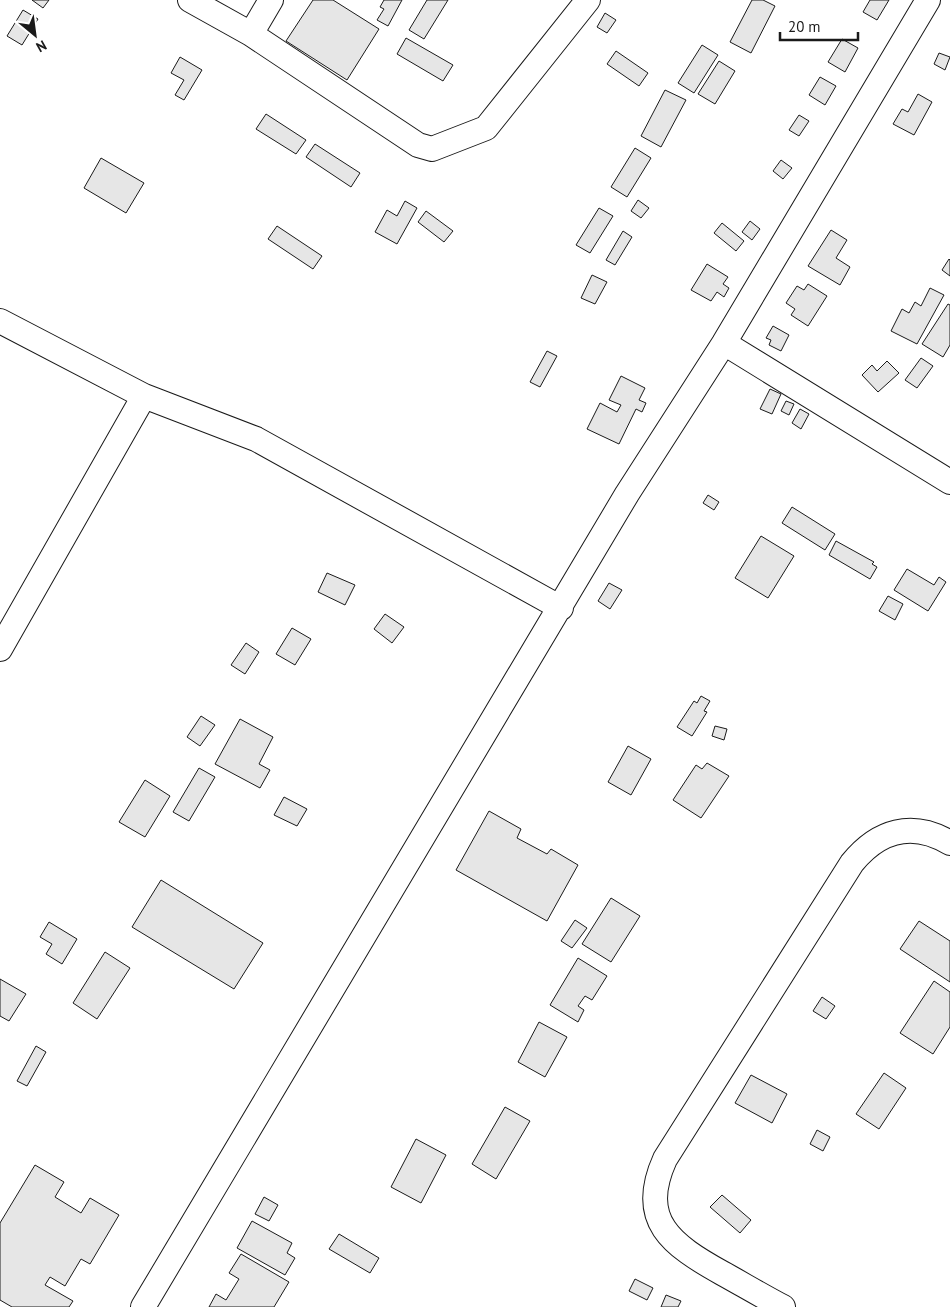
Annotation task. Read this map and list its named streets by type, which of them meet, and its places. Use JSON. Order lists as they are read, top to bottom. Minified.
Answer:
{"scale_bar":"20 m","north":"bottom right"}
